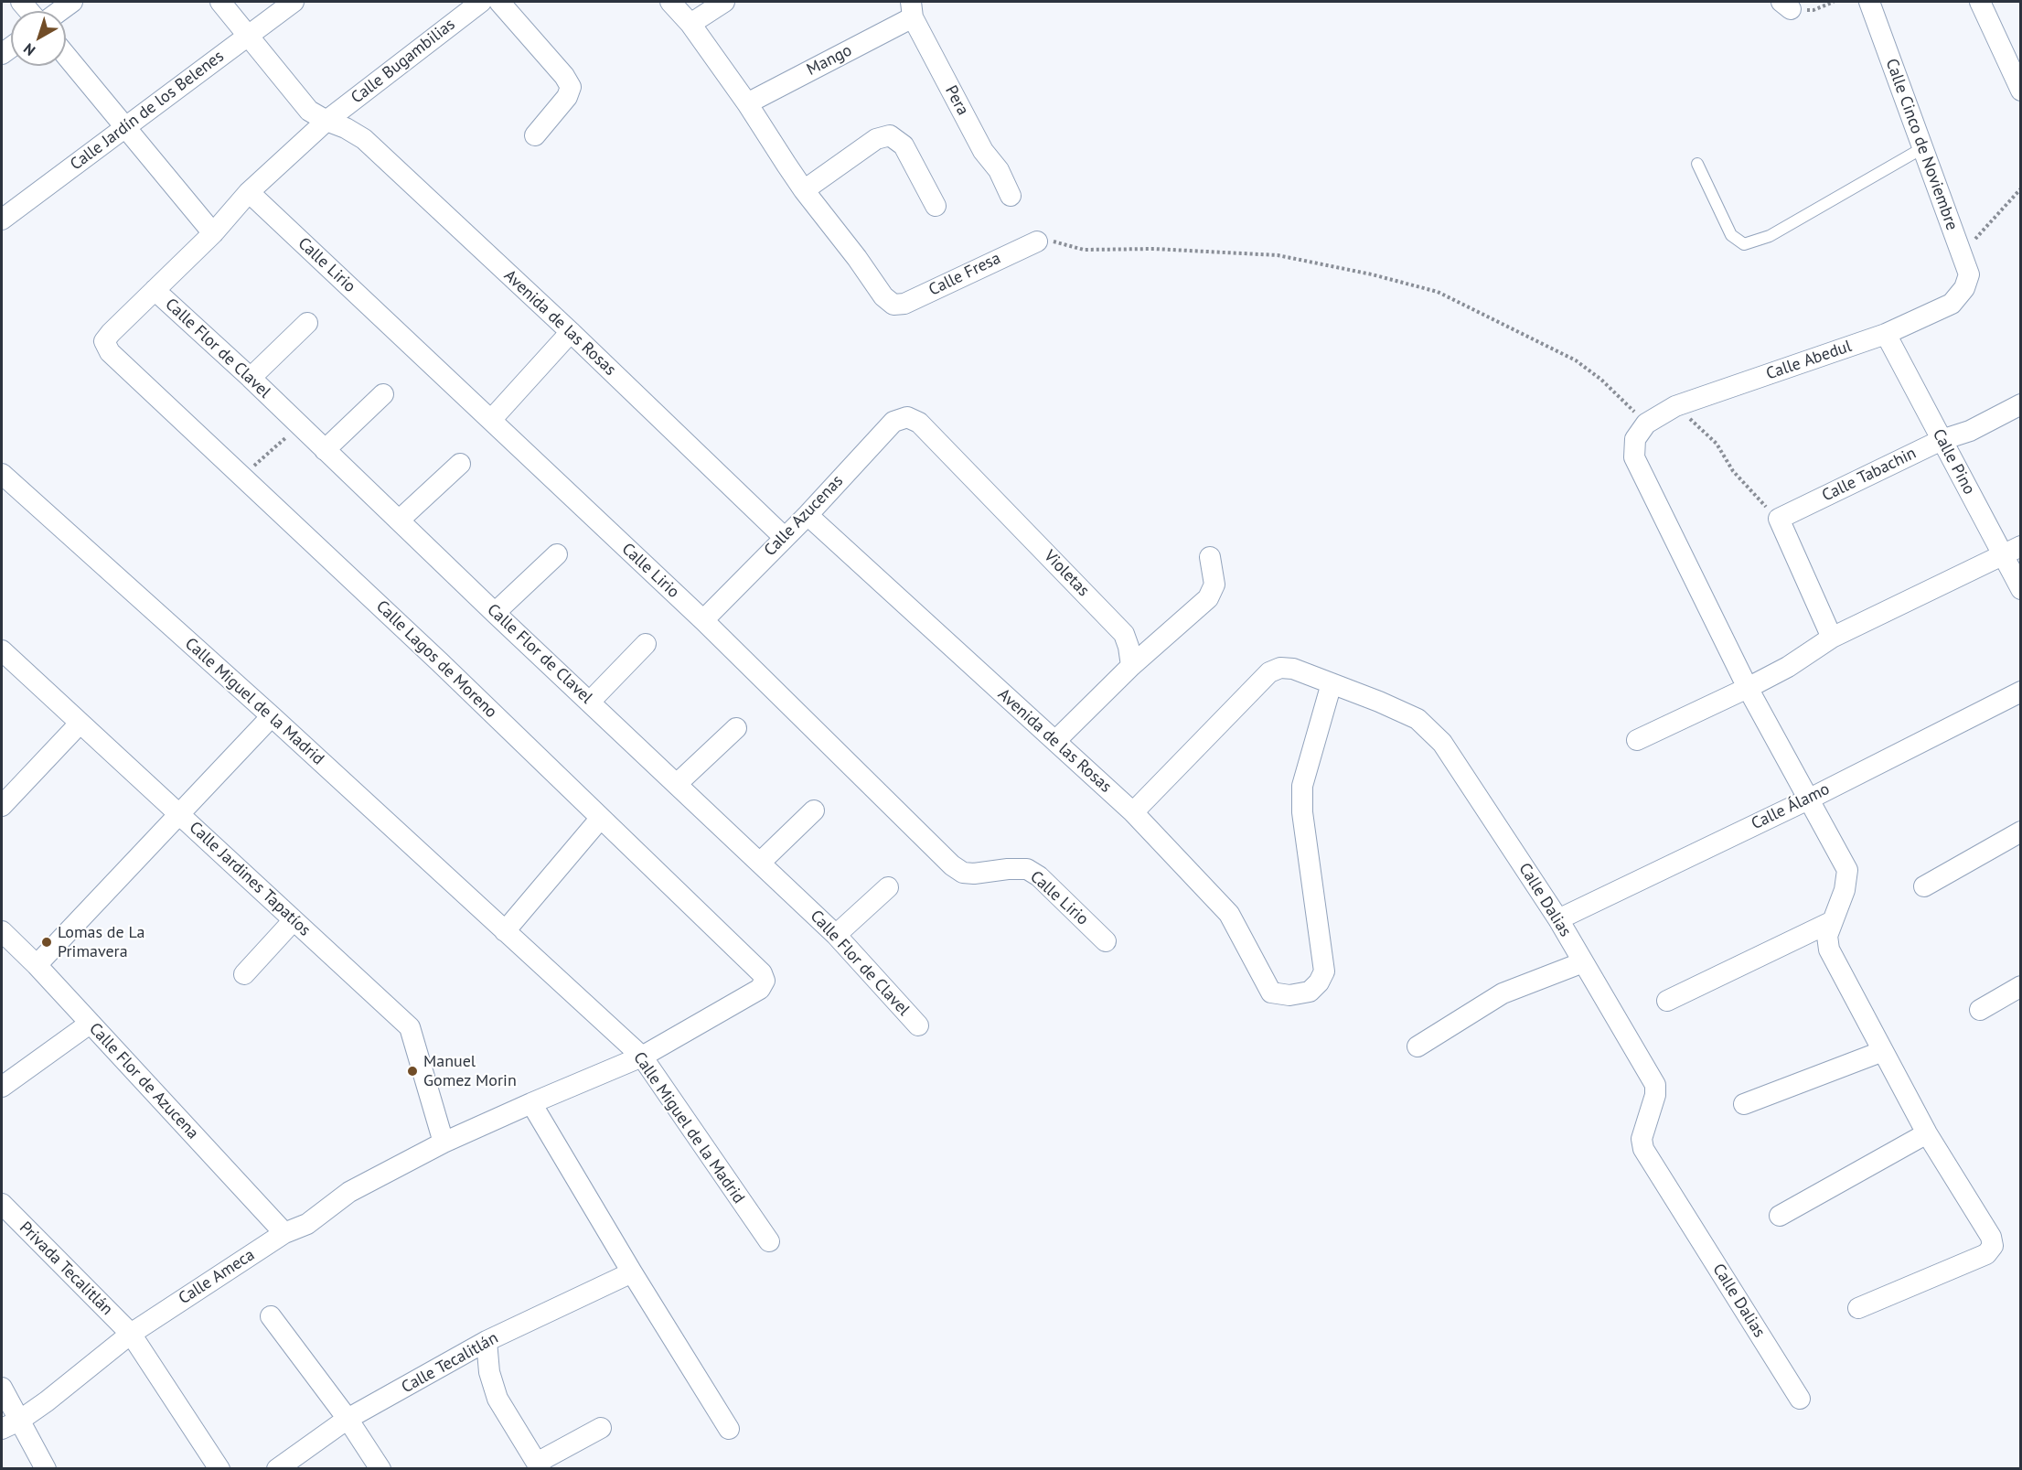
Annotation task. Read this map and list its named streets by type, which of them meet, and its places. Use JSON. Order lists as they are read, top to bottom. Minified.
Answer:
{"streets":{"street":["Mango","Calle Bugambilias","Pera","Calle Jardín de los Belenes","Calle Cinco de Noviembre","Calle Lirio","Calle Fresa","Avenida de las Rosas","Calle Flor de Clavel","Calle Abedul","Calle Pino","Calle Tabachin","Calle Azucenas","Violetas","Calle Lagos de Moreno","Calle Miguel de la Madrid","Calle Álamo","Calle Jardines Tapatíos","Calle Dalias","Calle Flor de Azucena","Privada Tecalitlán","Calle Ameca","Calle Tecalitlán"]},"crossings":[["Mango","Pera"],["Calle Bugambilias","Calle Lirio"],["Calle Bugambilias","Avenida de las Rosas"],["Calle Jardín de los Belenes","Avenida de las Rosas"],["Calle Cinco de Noviembre","Calle Abedul"],["Calle Lirio","Calle Azucenas"],["Avenida de las Rosas","Calle Azucenas"],["Avenida de las Rosas","Calle Dalias"],["Calle Flor de Clavel","Calle Lagos de Moreno"],["Calle Abedul","Calle Pino"],["Calle Pino","Calle Tabachin"],["Calle Azucenas","Violetas"],["Calle Lagos de Moreno","Calle Ameca"],["Calle Miguel de la Madrid","Calle Ameca"],["Calle Álamo","Calle Dalias"],["Calle Jardines Tapatíos","Calle Ameca"],["Calle Flor de Azucena","Calle Ameca"],["Privada Tecalitlán","Calle Ameca"]],"places":["Lomas de La Primavera","Manuel Gomez Morin"],"north":"bottom left"}
